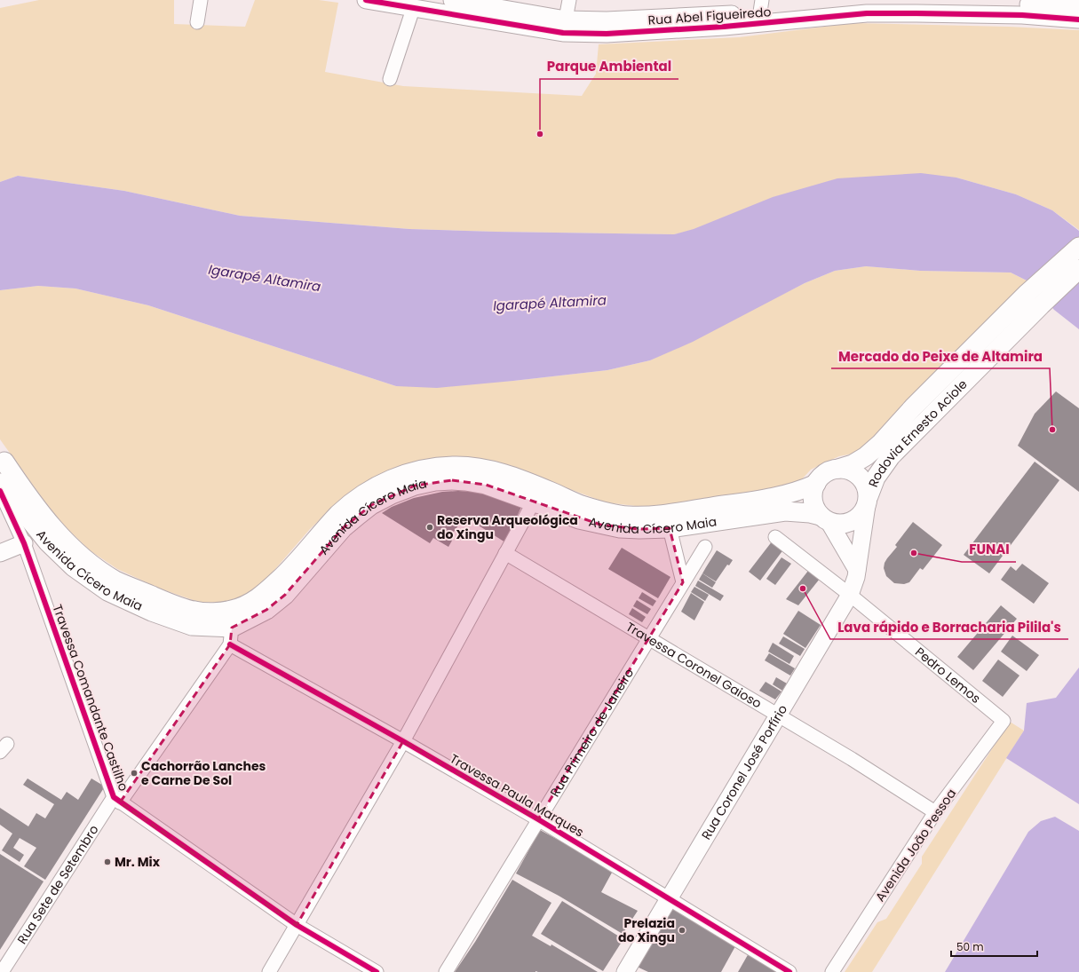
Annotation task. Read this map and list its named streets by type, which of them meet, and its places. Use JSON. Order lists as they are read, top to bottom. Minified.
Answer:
{"streets":{"main road":["Rodovia Ernesto Aciole","Avenida Cícero Maia"],"street":["Rua Abel Figueiredo","Travessa Coronel Gaioso","Pedro Lemos","Travessa Comandante Castilho","Rua Primeiro de Janeiro","Rua Coronel José Porfírio","Travessa Paula Marques","Avenida João Pessoa","Rua Sete de Setembro"]},"crossings":[["Rodovia Ernesto Aciole","Avenida Cícero Maia"],["Rodovia Ernesto Aciole","Rua Coronel José Porfírio"],["Avenida Cícero Maia","Rua Coronel José Porfírio"],["Avenida Cícero Maia","Travessa Paula Marques"],["Avenida Cícero Maia","Rua Sete de Setembro"],["Travessa Coronel Gaioso","Rua Primeiro de Janeiro"],["Travessa Coronel Gaioso","Rua Coronel José Porfírio"],["Travessa Coronel Gaioso","Avenida João Pessoa"],["Pedro Lemos","Rua Coronel José Porfírio"],["Pedro Lemos","Avenida João Pessoa"],["Travessa Comandante Castilho","Rua Sete de Setembro"],["Rua Primeiro de Janeiro","Travessa Paula Marques"],["Rua Coronel José Porfírio","Travessa Paula Marques"],["Travessa Paula Marques","Rua Sete de Setembro"]],"water":["Igarapé Altamira"],"places":["Parque Ambiental","Mercado do Peixe de Altamira","Reserva Arqueológica do Xingu","FUNAI","Lava rápido e Borracharia Pilila's","Cachorrão Lanches e Carne De Sol","Mr. Mix","Prelazia do Xingu"],"scale_bar":"50 m"}
